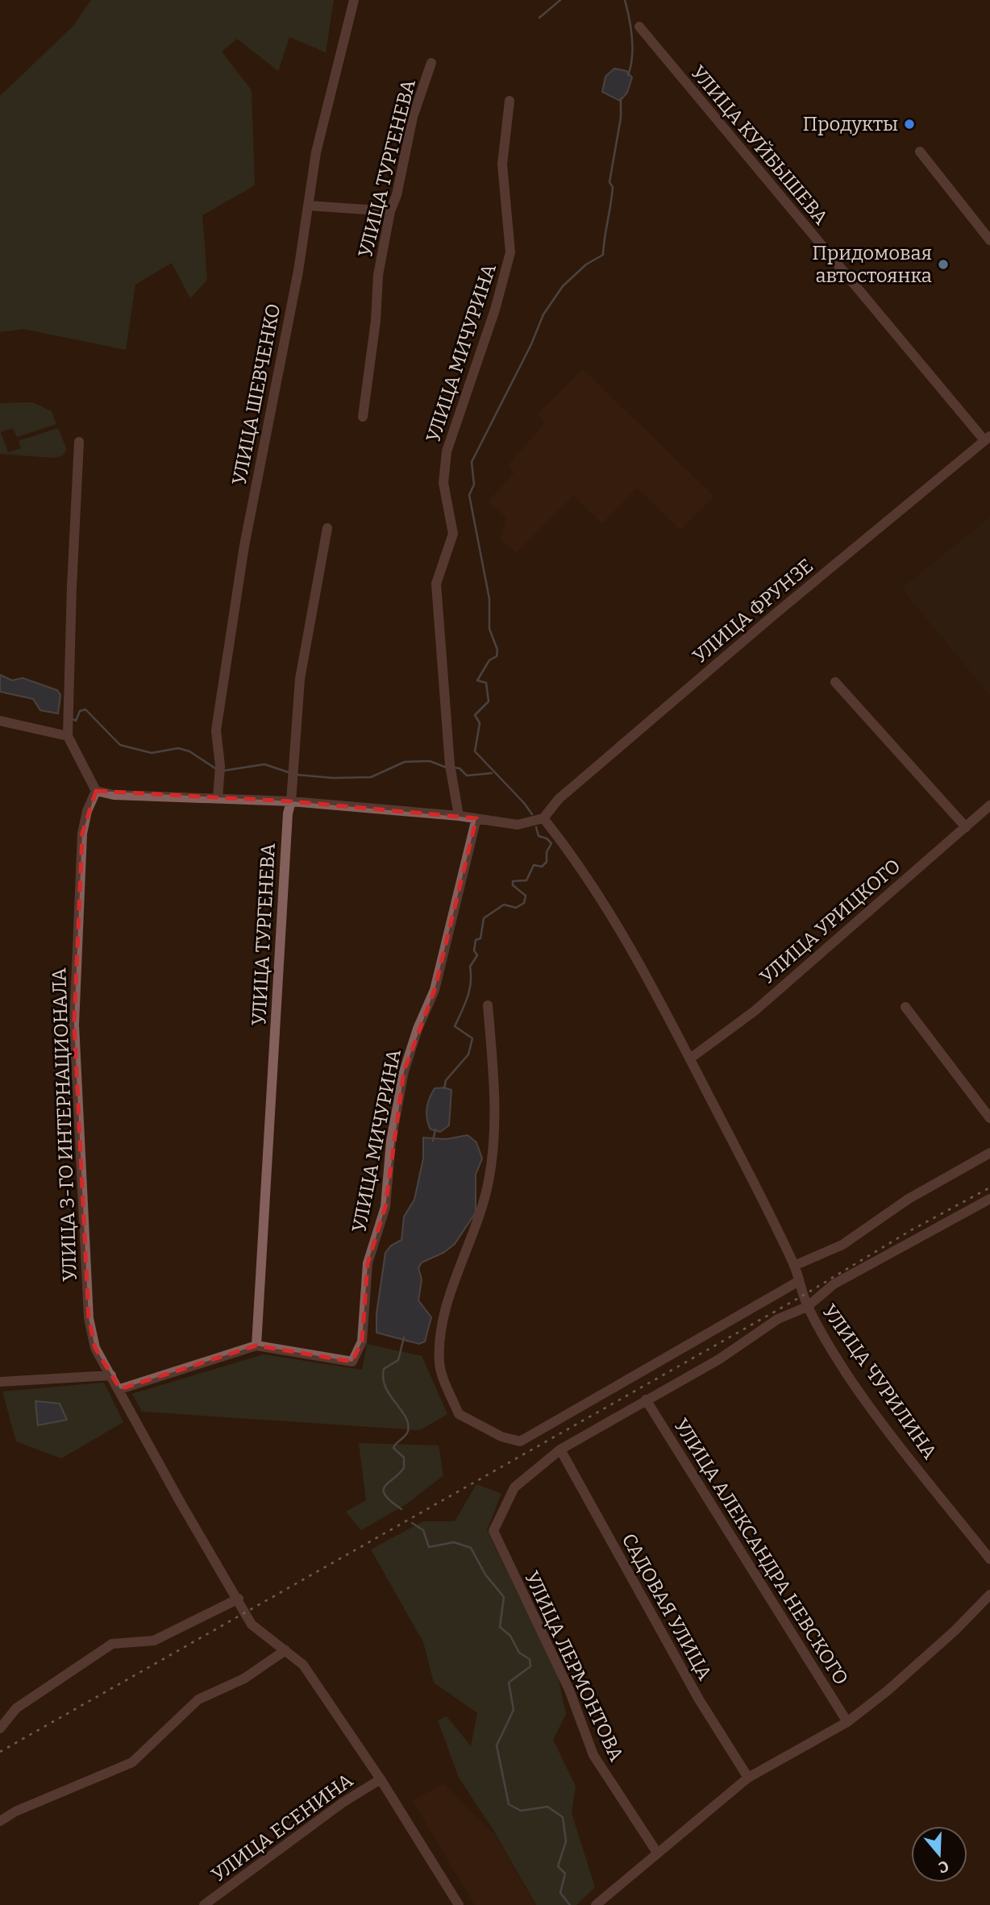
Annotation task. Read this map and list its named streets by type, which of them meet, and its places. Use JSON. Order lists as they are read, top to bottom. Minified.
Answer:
{"streets":{"street":["УЛИЦА КУЙБЫШЕВА","УЛИЦА ТУРГЕНЕВА","УЛИЦА МИЧУРИНА","УЛИЦА ШЕВЧЕНКО","УЛИЦА ФРУНЗЕ","УЛИЦА УРИЦКОГО","УЛИЦА 3-ГО ИНТЕРНАЦИОНАЛА","УЛИЦА ЧУРИЛИНА","УЛИЦА АЛЕКСАНДРА НЕВСКОГО","САДОВАЯ УЛИЦА","УЛИЦА ЛЕРМОНТОВА","УЛИЦА ЕСЕНИНА"]},"crossings":[["УЛИЦА КУЙБЫШЕВА","УЛИЦА ФРУНЗЕ"],["УЛИЦА ТУРГЕНЕВА","УЛИЦА МИЧУРИНА"],["УЛИЦА ФРУНЗЕ","УЛИЦА ЧУРИЛИНА"],["УЛИЦА УРИЦКОГО","УЛИЦА ЧУРИЛИНА"],["УЛИЦА 3-ГО ИНТЕРНАЦИОНАЛА","УЛИЦА ЕСЕНИНА"],["САДОВАЯ УЛИЦА","УЛИЦА ЛЕРМОНТОВА"]],"places":["Продукты","Придомовая автостоянка"],"north":"bottom"}
